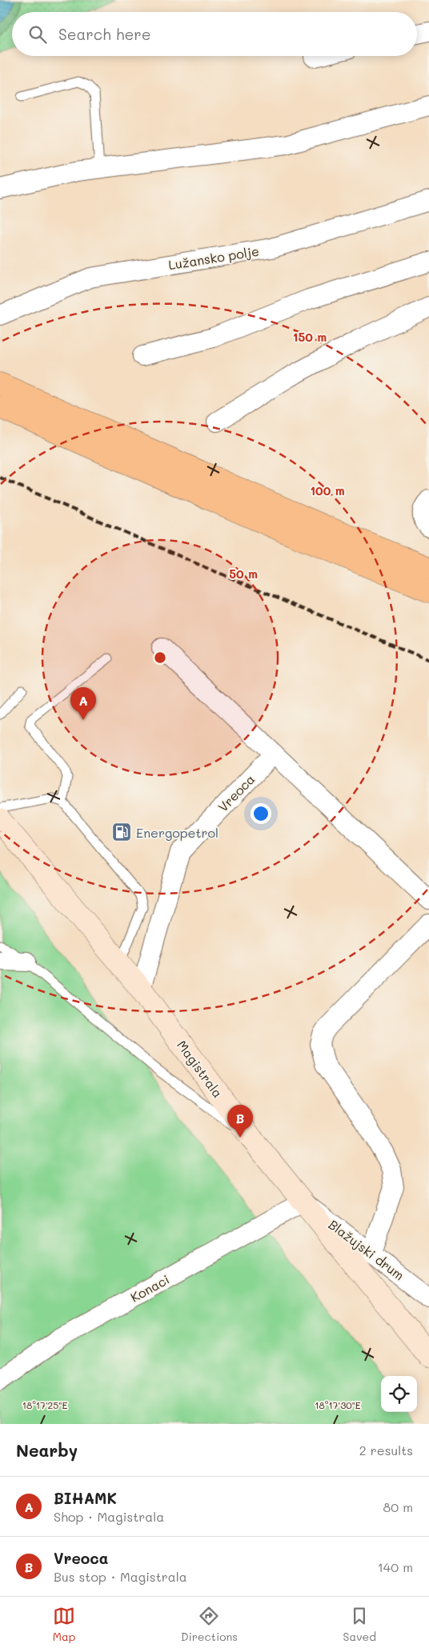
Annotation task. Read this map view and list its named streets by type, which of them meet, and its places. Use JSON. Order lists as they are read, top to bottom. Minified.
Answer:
{"streets":{"main road":["Magistrala"],"street":["Lužansko polje","Vreoca","Blažujski drum","Konaci"]},"crossings":[["Vreoca","Magistrala"],["Magistrala","Blažujski drum"],["Magistrala","Konaci"],["Blažujski drum","Konaci"]],"places":{"fuel station":["Energopetrol"]},"page":{"search":"Search here","pins":["A","B"],"heading":["Nearby","2 results"],"list":[{"mark":"A","name":"BIHAMK","note":"Shop · Magistrala","value":"80 m"},{"mark":"B","name":"Vreoca","note":"Bus stop · Magistrala","value":"140 m"}],"nav":["Map","Directions","Saved"]},"coordinates":["18°17'25\"E","18°17'30\"E"],"rings":["150 m","100 m","50 m"]}
